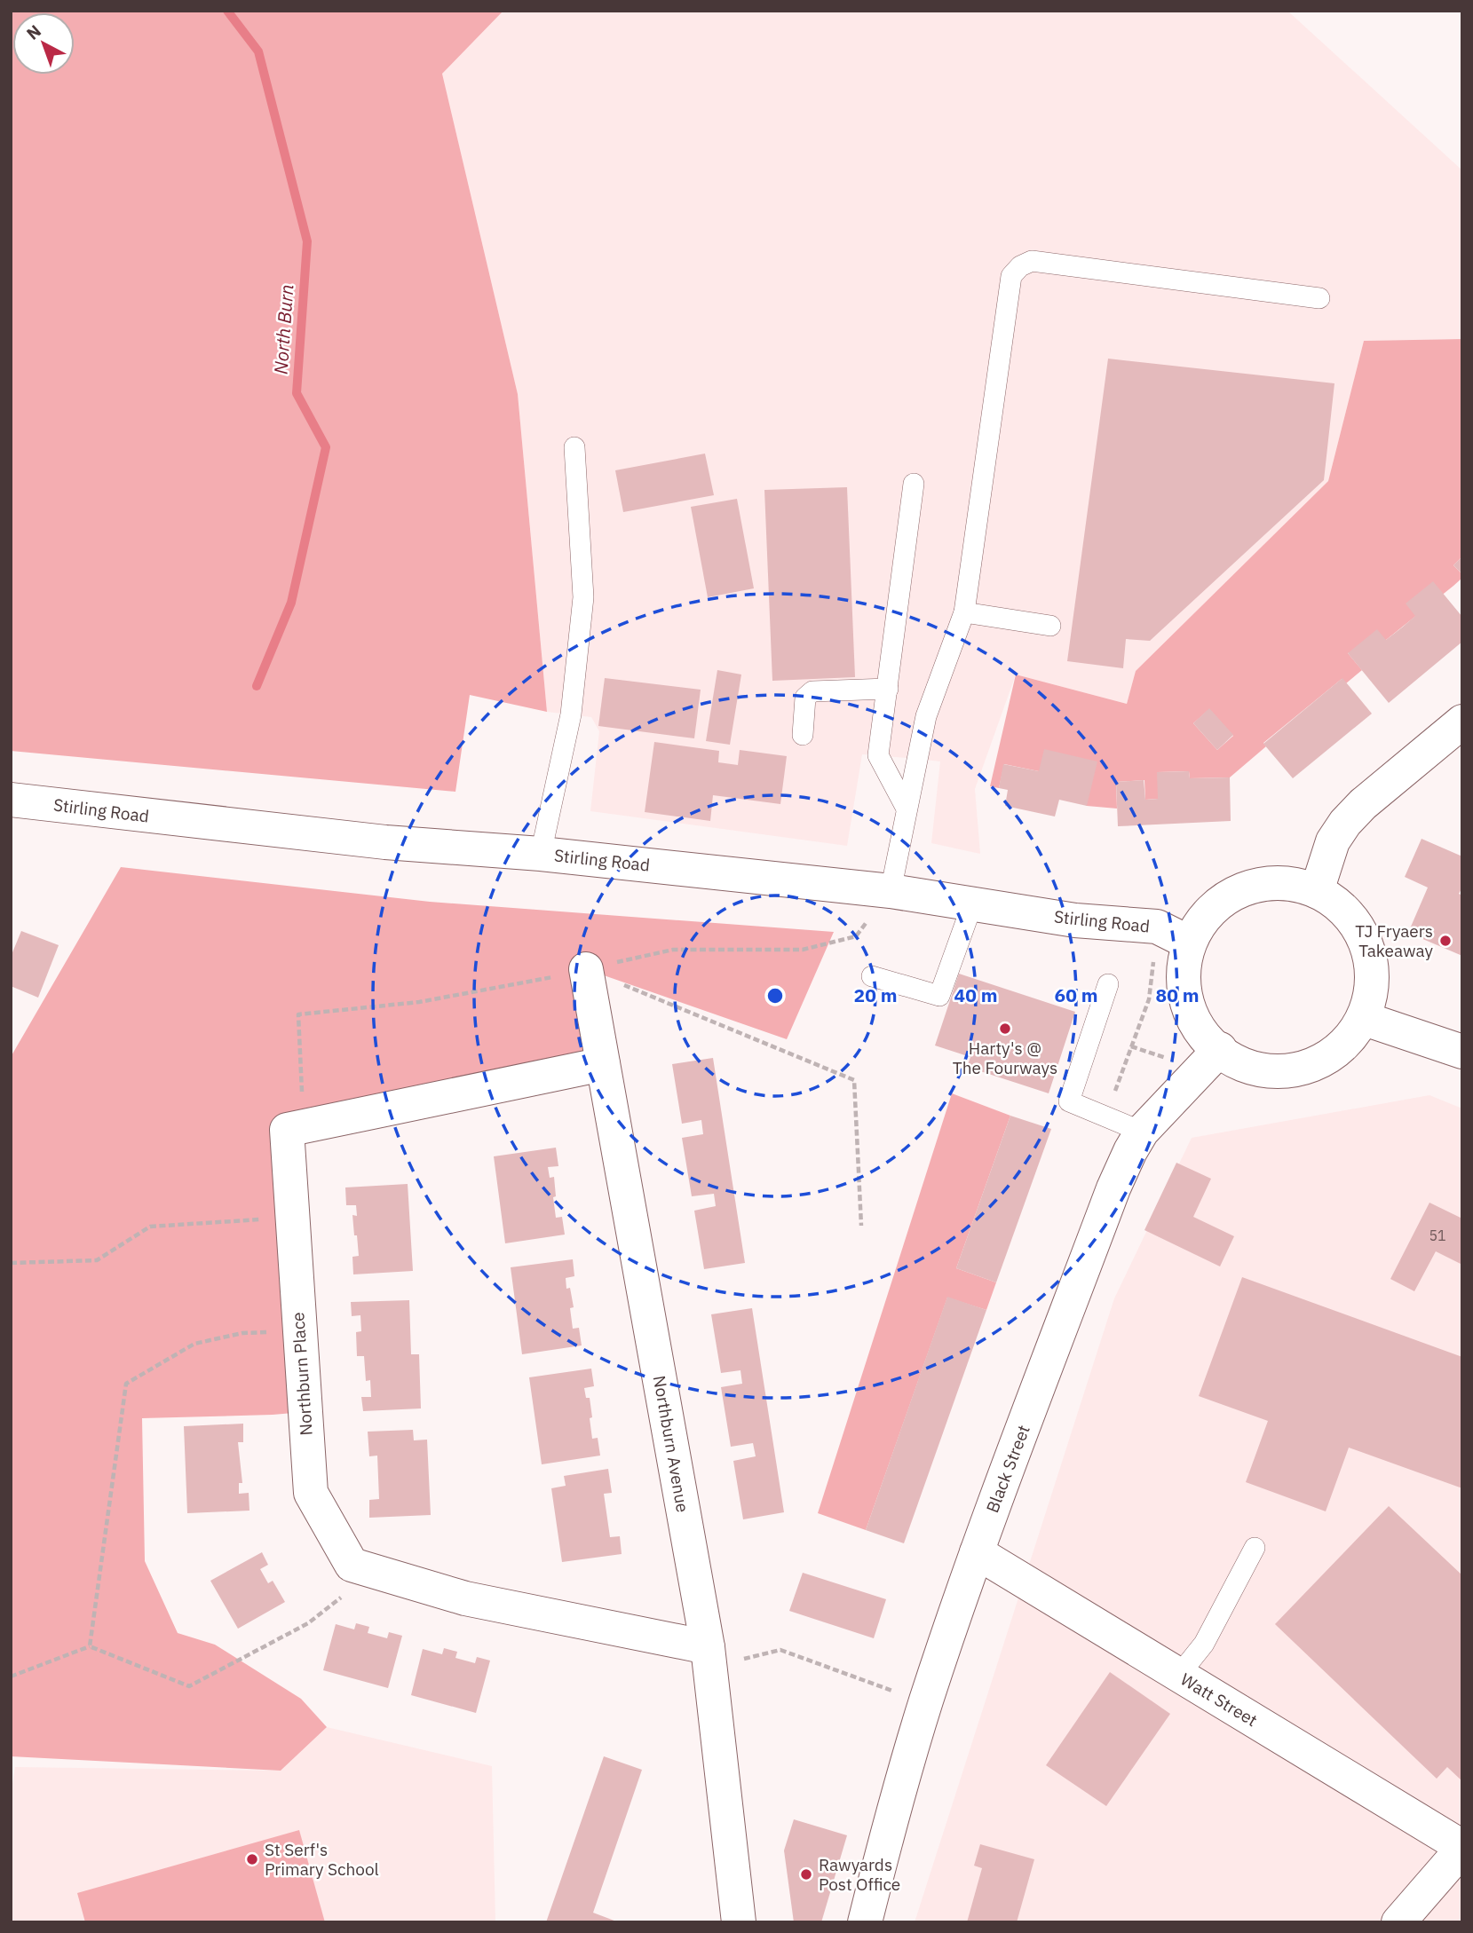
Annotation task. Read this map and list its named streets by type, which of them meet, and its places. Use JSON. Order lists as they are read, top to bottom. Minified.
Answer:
{"streets":{"main road":["Stirling Road","Northburn Place","Northburn Avenue","Black Street","Watt Street"]},"crossings":[["Stirling Road","Black Street"],["Black Street","Watt Street"]],"water":["North Burn"],"places":["TJ Fryaers Takeaway","Harty's @ The Fourways","St Serf's Primary School","Rawyards Post Office"],"house_numbers":["51"],"north":"top left","rings":["20 m","40 m","60 m","80 m"]}
